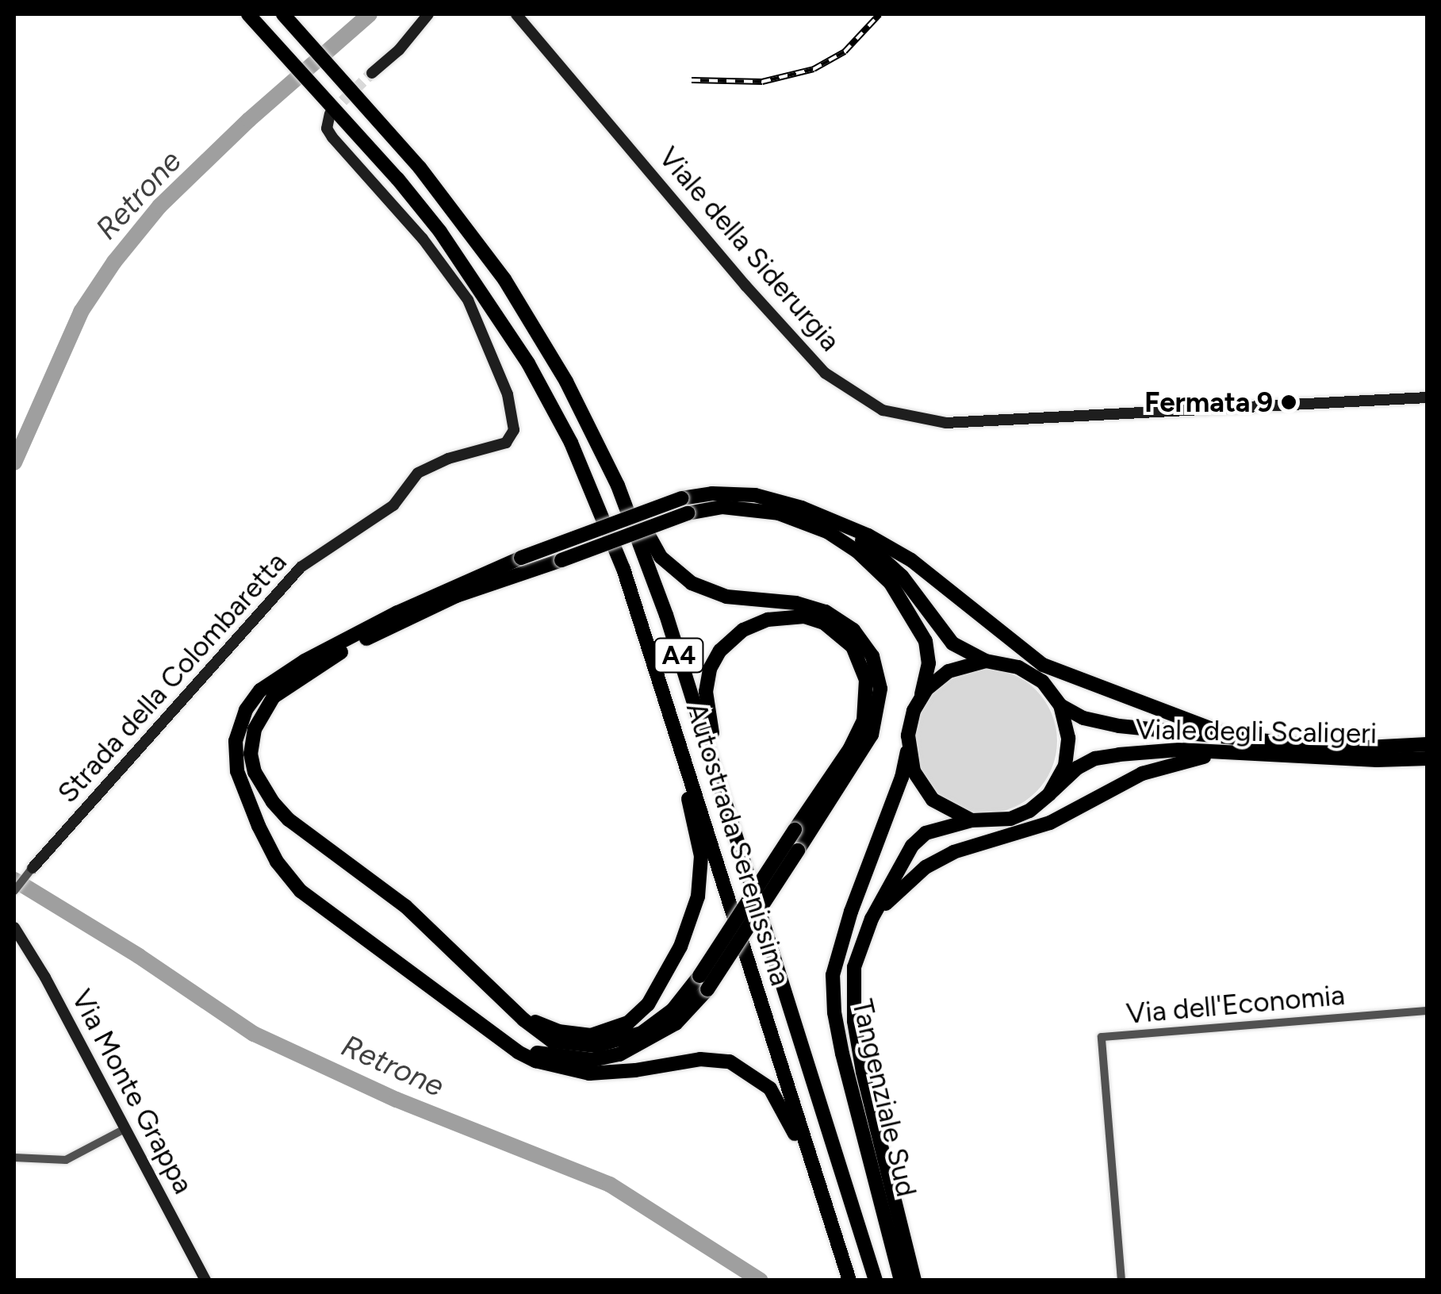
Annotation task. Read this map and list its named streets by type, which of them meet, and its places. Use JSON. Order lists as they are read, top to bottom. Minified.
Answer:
{"streets":{"highway":["A4","Viale degli Scaligeri","Autostrada Serenissima","Tangenziale Sud"],"street":["Viale della Siderurgia","Strada della Colombaretta","Via dell'Economia","Via Monte Grappa"]},"crossings":[["Viale degli Scaligeri","Tangenziale Sud"]],"water":["Retrone"],"places":["Fermata 9"]}
